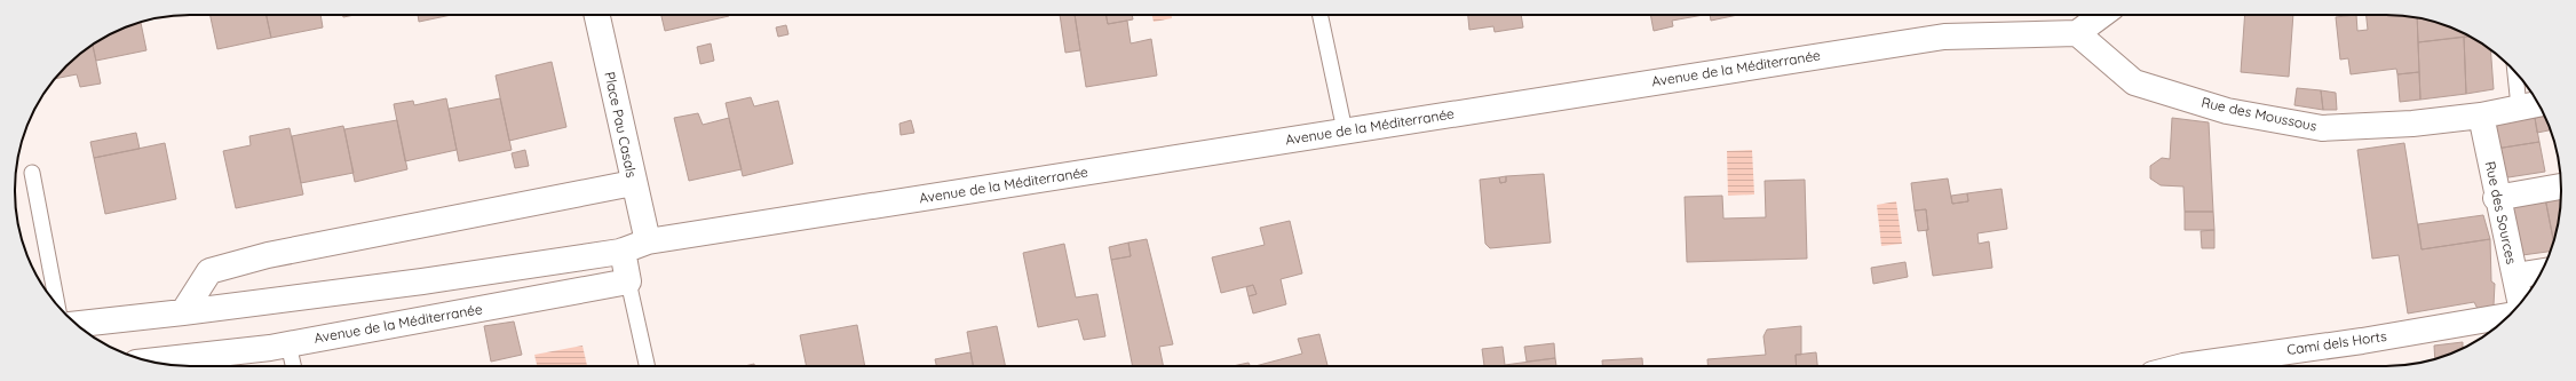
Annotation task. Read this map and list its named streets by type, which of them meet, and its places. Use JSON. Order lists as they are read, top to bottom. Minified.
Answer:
{"streets":{"street":["Avenue de la Méditerranée","Rue des Moussous","Place Pau Casals","Rue des Sources","Camí dels Horts"]},"crossings":[["Avenue de la Méditerranée","Rue des Moussous"],["Avenue de la Méditerranée","Place Pau Casals"],["Rue des Moussous","Rue des Sources"]]}
